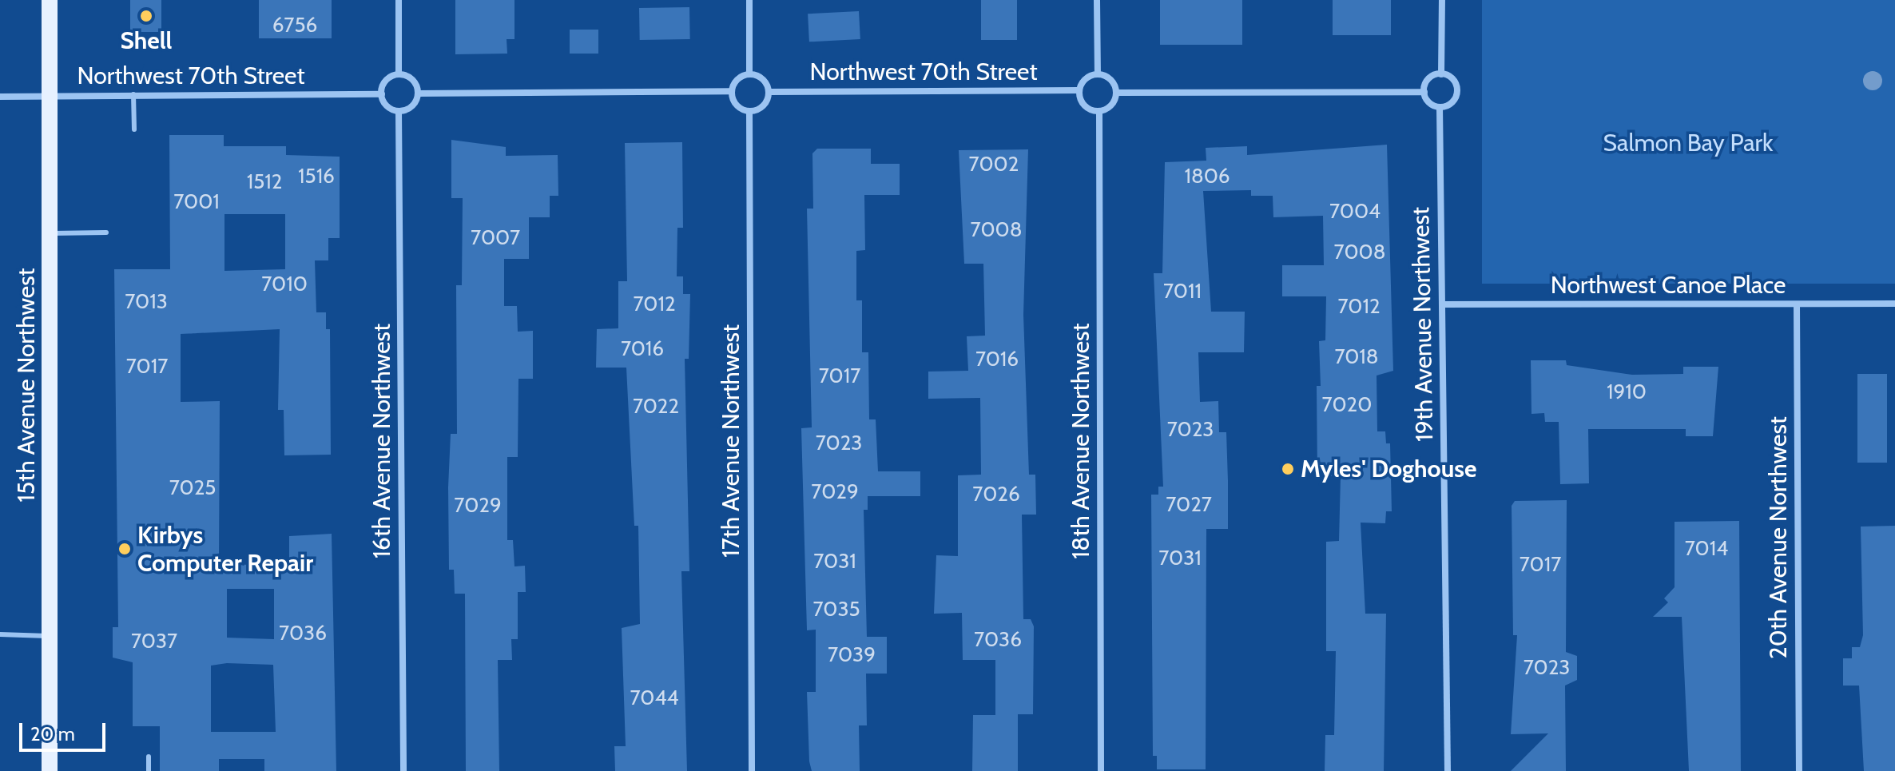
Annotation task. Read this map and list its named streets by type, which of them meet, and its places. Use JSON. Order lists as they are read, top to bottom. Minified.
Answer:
{"streets":{"main road":["15th Avenue Northwest"],"street":["Northwest 70th Street","Northwest Canoe Place","19th Avenue Northwest","16th Avenue Northwest","17th Avenue Northwest","18th Avenue Northwest","20th Avenue Northwest"]},"crossings":[["Northwest 70th Street","15th Avenue Northwest"],["Northwest 70th Street","16th Avenue Northwest"],["Northwest 70th Street","17th Avenue Northwest"],["Northwest 70th Street","18th Avenue Northwest"],["Northwest Canoe Place","19th Avenue Northwest"],["Northwest Canoe Place","20th Avenue Northwest"]],"parks":["Salmon Bay Park"],"places":["Shell","Myles' Doghouse","Kirbys Computer Repair"],"house_numbers":["6756","7002","1516","1806","1512","7001","7004","7008","7007","7008","7010","7011","7013","7012","7012","7016","7018","7016","7017","7017","1910","7020","7022","7023","7023","7025","7029","7026","7027","7029","7014","7031","7031","7017","7035","7036","7036","7037","7039","7023","7044"],"scale_bar":"20 m"}
